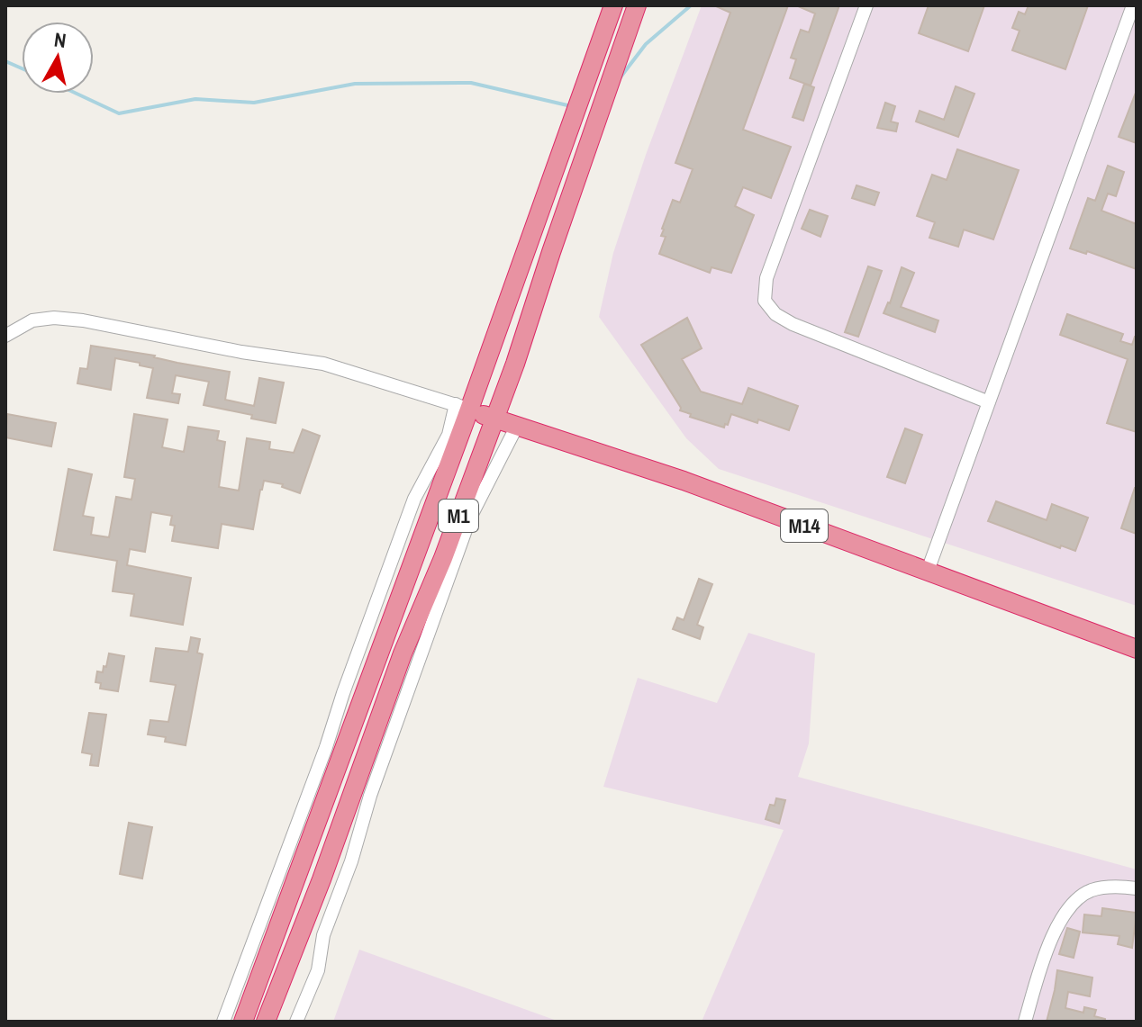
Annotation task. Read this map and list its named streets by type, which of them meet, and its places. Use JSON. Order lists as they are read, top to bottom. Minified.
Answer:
{"streets":{"highway":["M1","M14"]},"crossings":[["M1","M14"]],"north":"top"}
